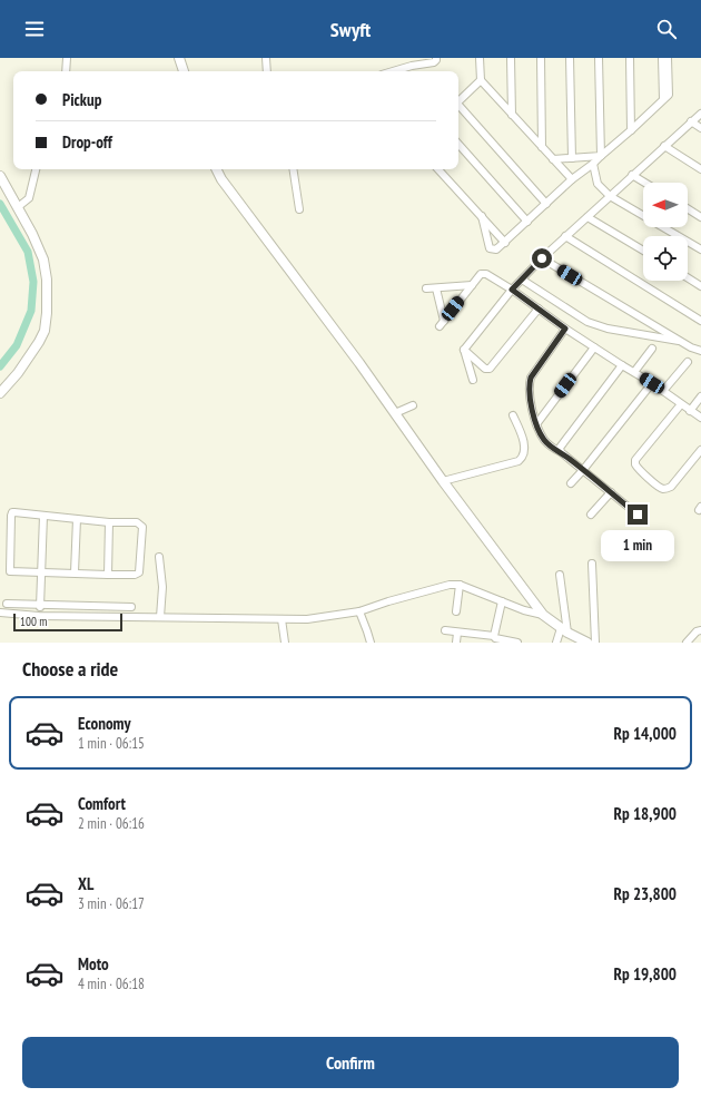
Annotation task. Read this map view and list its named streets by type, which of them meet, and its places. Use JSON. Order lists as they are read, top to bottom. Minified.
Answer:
{"scale_bar":"100 m","north":"left","page":{"header":"Swyft","banner":["Pickup","Drop-off"],"bubble":"1 min","scale":"100 m","heading":"Choose a ride","list":[{"name":"Economy","note":"1 min · 06:15","value":"Rp 14,000"},{"name":"Comfort","note":"2 min · 06:16","value":"Rp 18,900"},{"name":"XL","note":"3 min · 06:17","value":"Rp 23,800"},{"name":"Moto","note":"4 min · 06:18","value":"Rp 19,800"}],"buttons":"Confirm"}}
